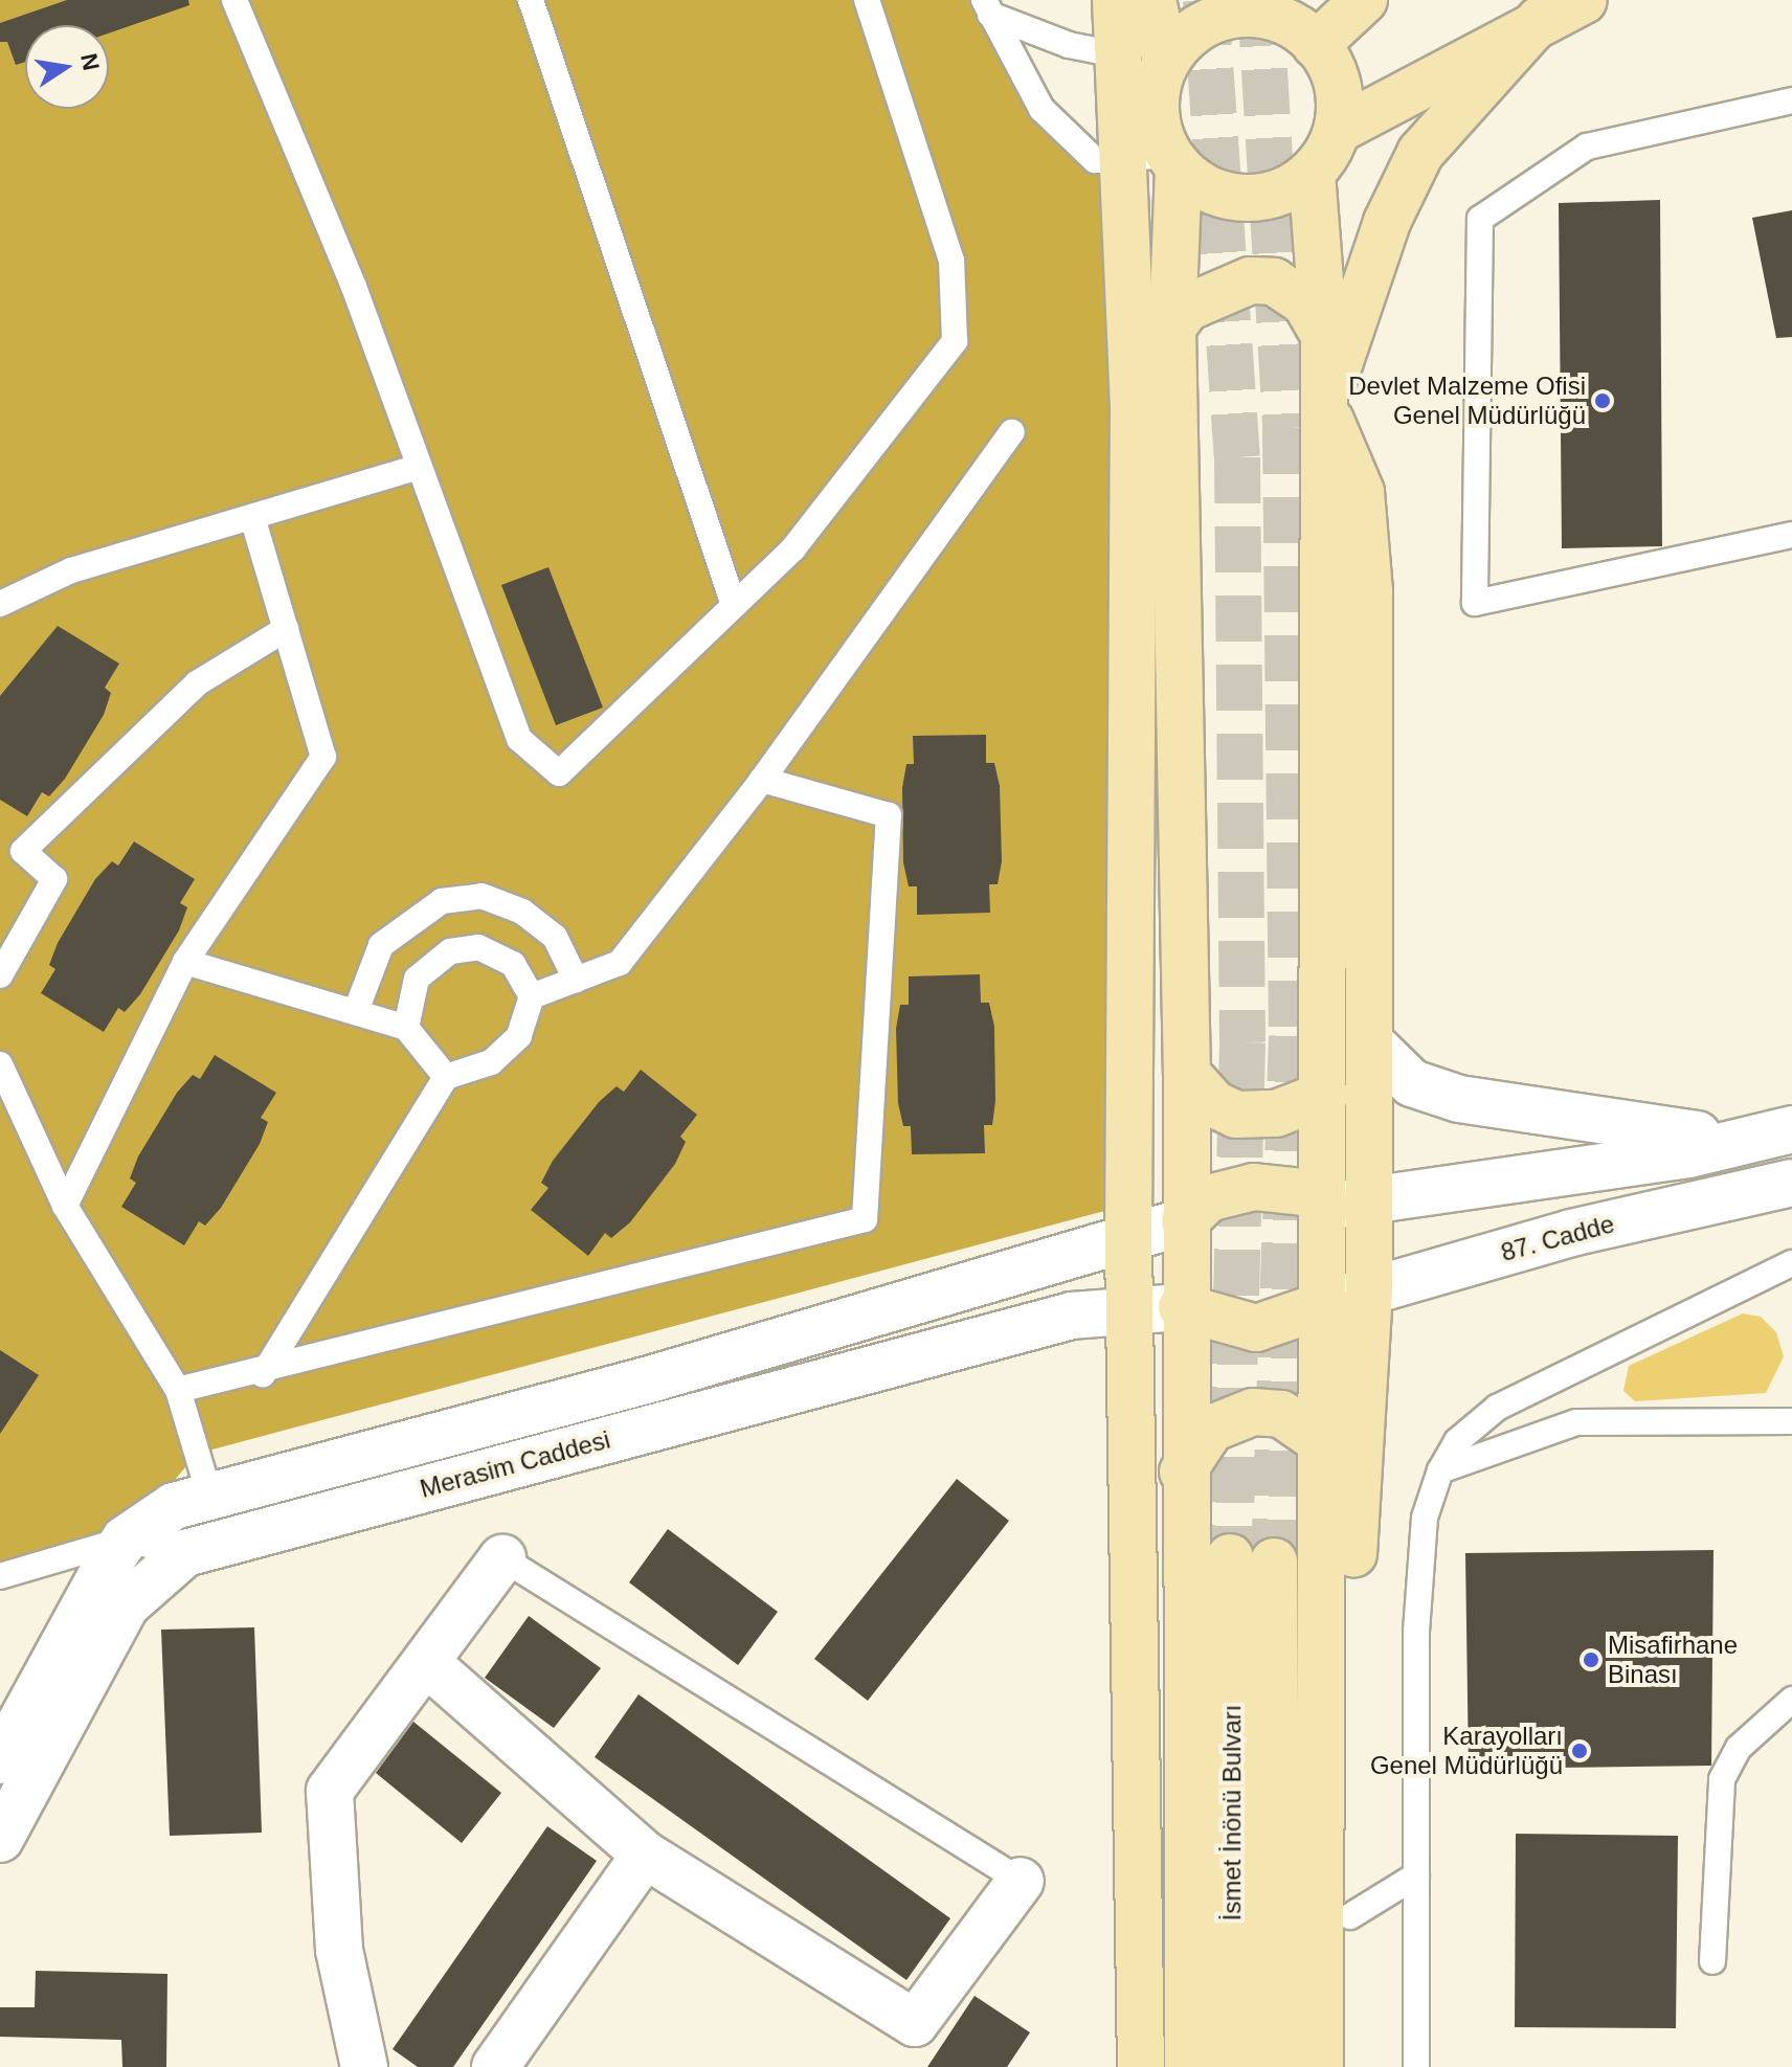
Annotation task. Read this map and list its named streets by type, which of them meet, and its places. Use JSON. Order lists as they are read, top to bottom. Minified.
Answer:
{"streets":{"main road":["İsmet İnönü Bulvarı"],"street":["87. Cadde","Merasim Caddesi"]},"crossings":[["87. Cadde","Merasim Caddesi"]],"places":["Devlet Malzeme Ofisi Genel Müdürlüğü","Misafirhane Binası","Karayolları Genel Müdürlüğü"],"north":"right"}
